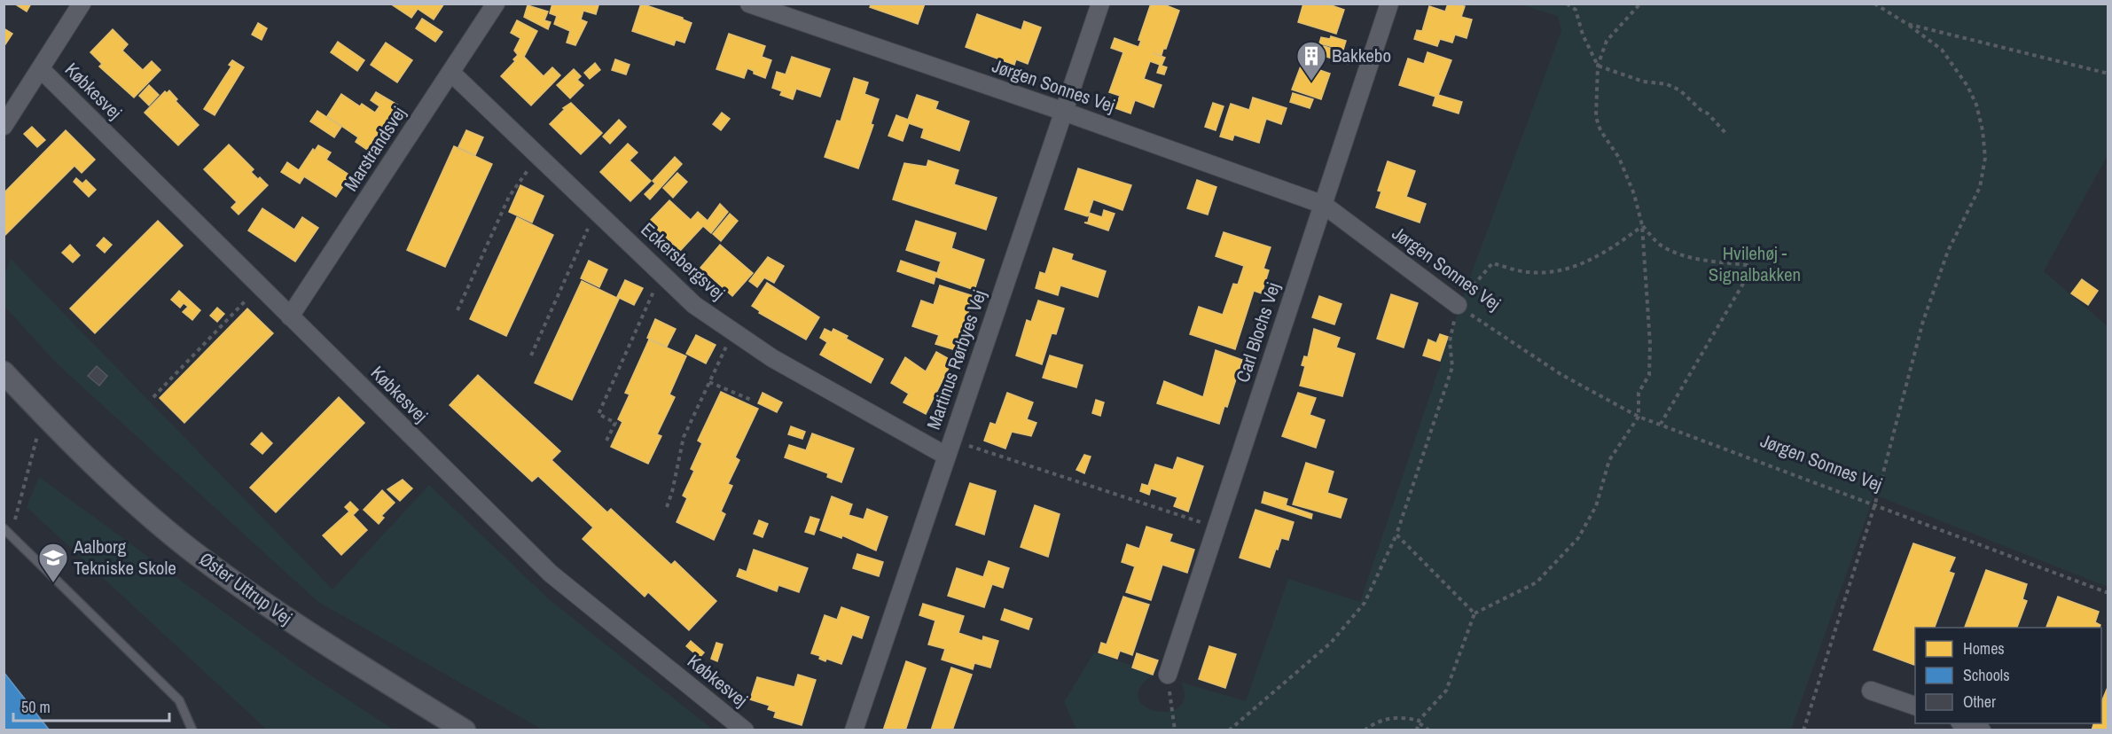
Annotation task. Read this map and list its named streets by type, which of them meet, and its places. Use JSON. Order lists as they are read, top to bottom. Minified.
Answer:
{"streets":{"street":["Jørgen Sonnes Vej","Købkesvej","Marstrandsvej","Eckersbergsvej","Carl Blochs Vej","Martinus Rørbyes Vej","Øster Uttrup Vej"]},"crossings":[["Jørgen Sonnes Vej","Carl Blochs Vej"],["Jørgen Sonnes Vej","Martinus Rørbyes Vej"],["Købkesvej","Marstrandsvej"],["Marstrandsvej","Eckersbergsvej"],["Eckersbergsvej","Martinus Rørbyes Vej"]],"parks":["Hvilehøj - Signalbakken"],"places":{"building":["Bakkebo"],"school or university":["Aalborg Tekniske Skole"]},"legend":["Homes","Schools","Other"],"scale_bar":"50 m"}
